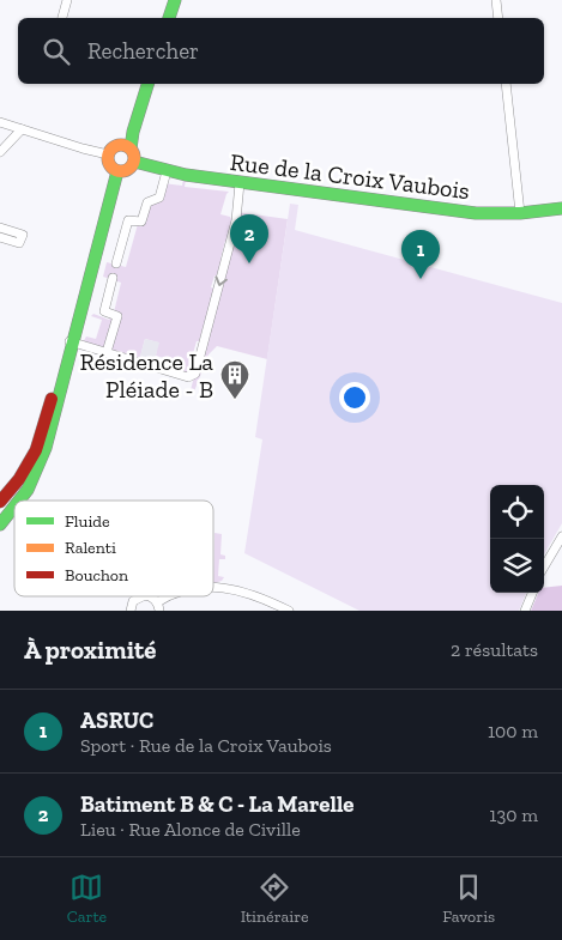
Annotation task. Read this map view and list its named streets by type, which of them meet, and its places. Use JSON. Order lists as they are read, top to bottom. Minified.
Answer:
{"streets":{"street":["Rue de la Croix Vaubois"]},"places":{"building":["Résidence La Pléiade - B"]},"legend":["Fluide","Ralenti","Bouchon"],"page":{"search":"Rechercher","pins":["2","1"],"heading":["À proximité","2 résultats"],"list":[{"mark":"1","name":"ASRUC","note":"Sport · Rue de la Croix Vaubois","value":"100 m"},{"mark":"2","name":"Batiment B & C - La Marelle","note":"Lieu · Rue Alonce de Civille","value":"130 m"}],"nav":["Carte","Itinéraire","Favoris"]}}
